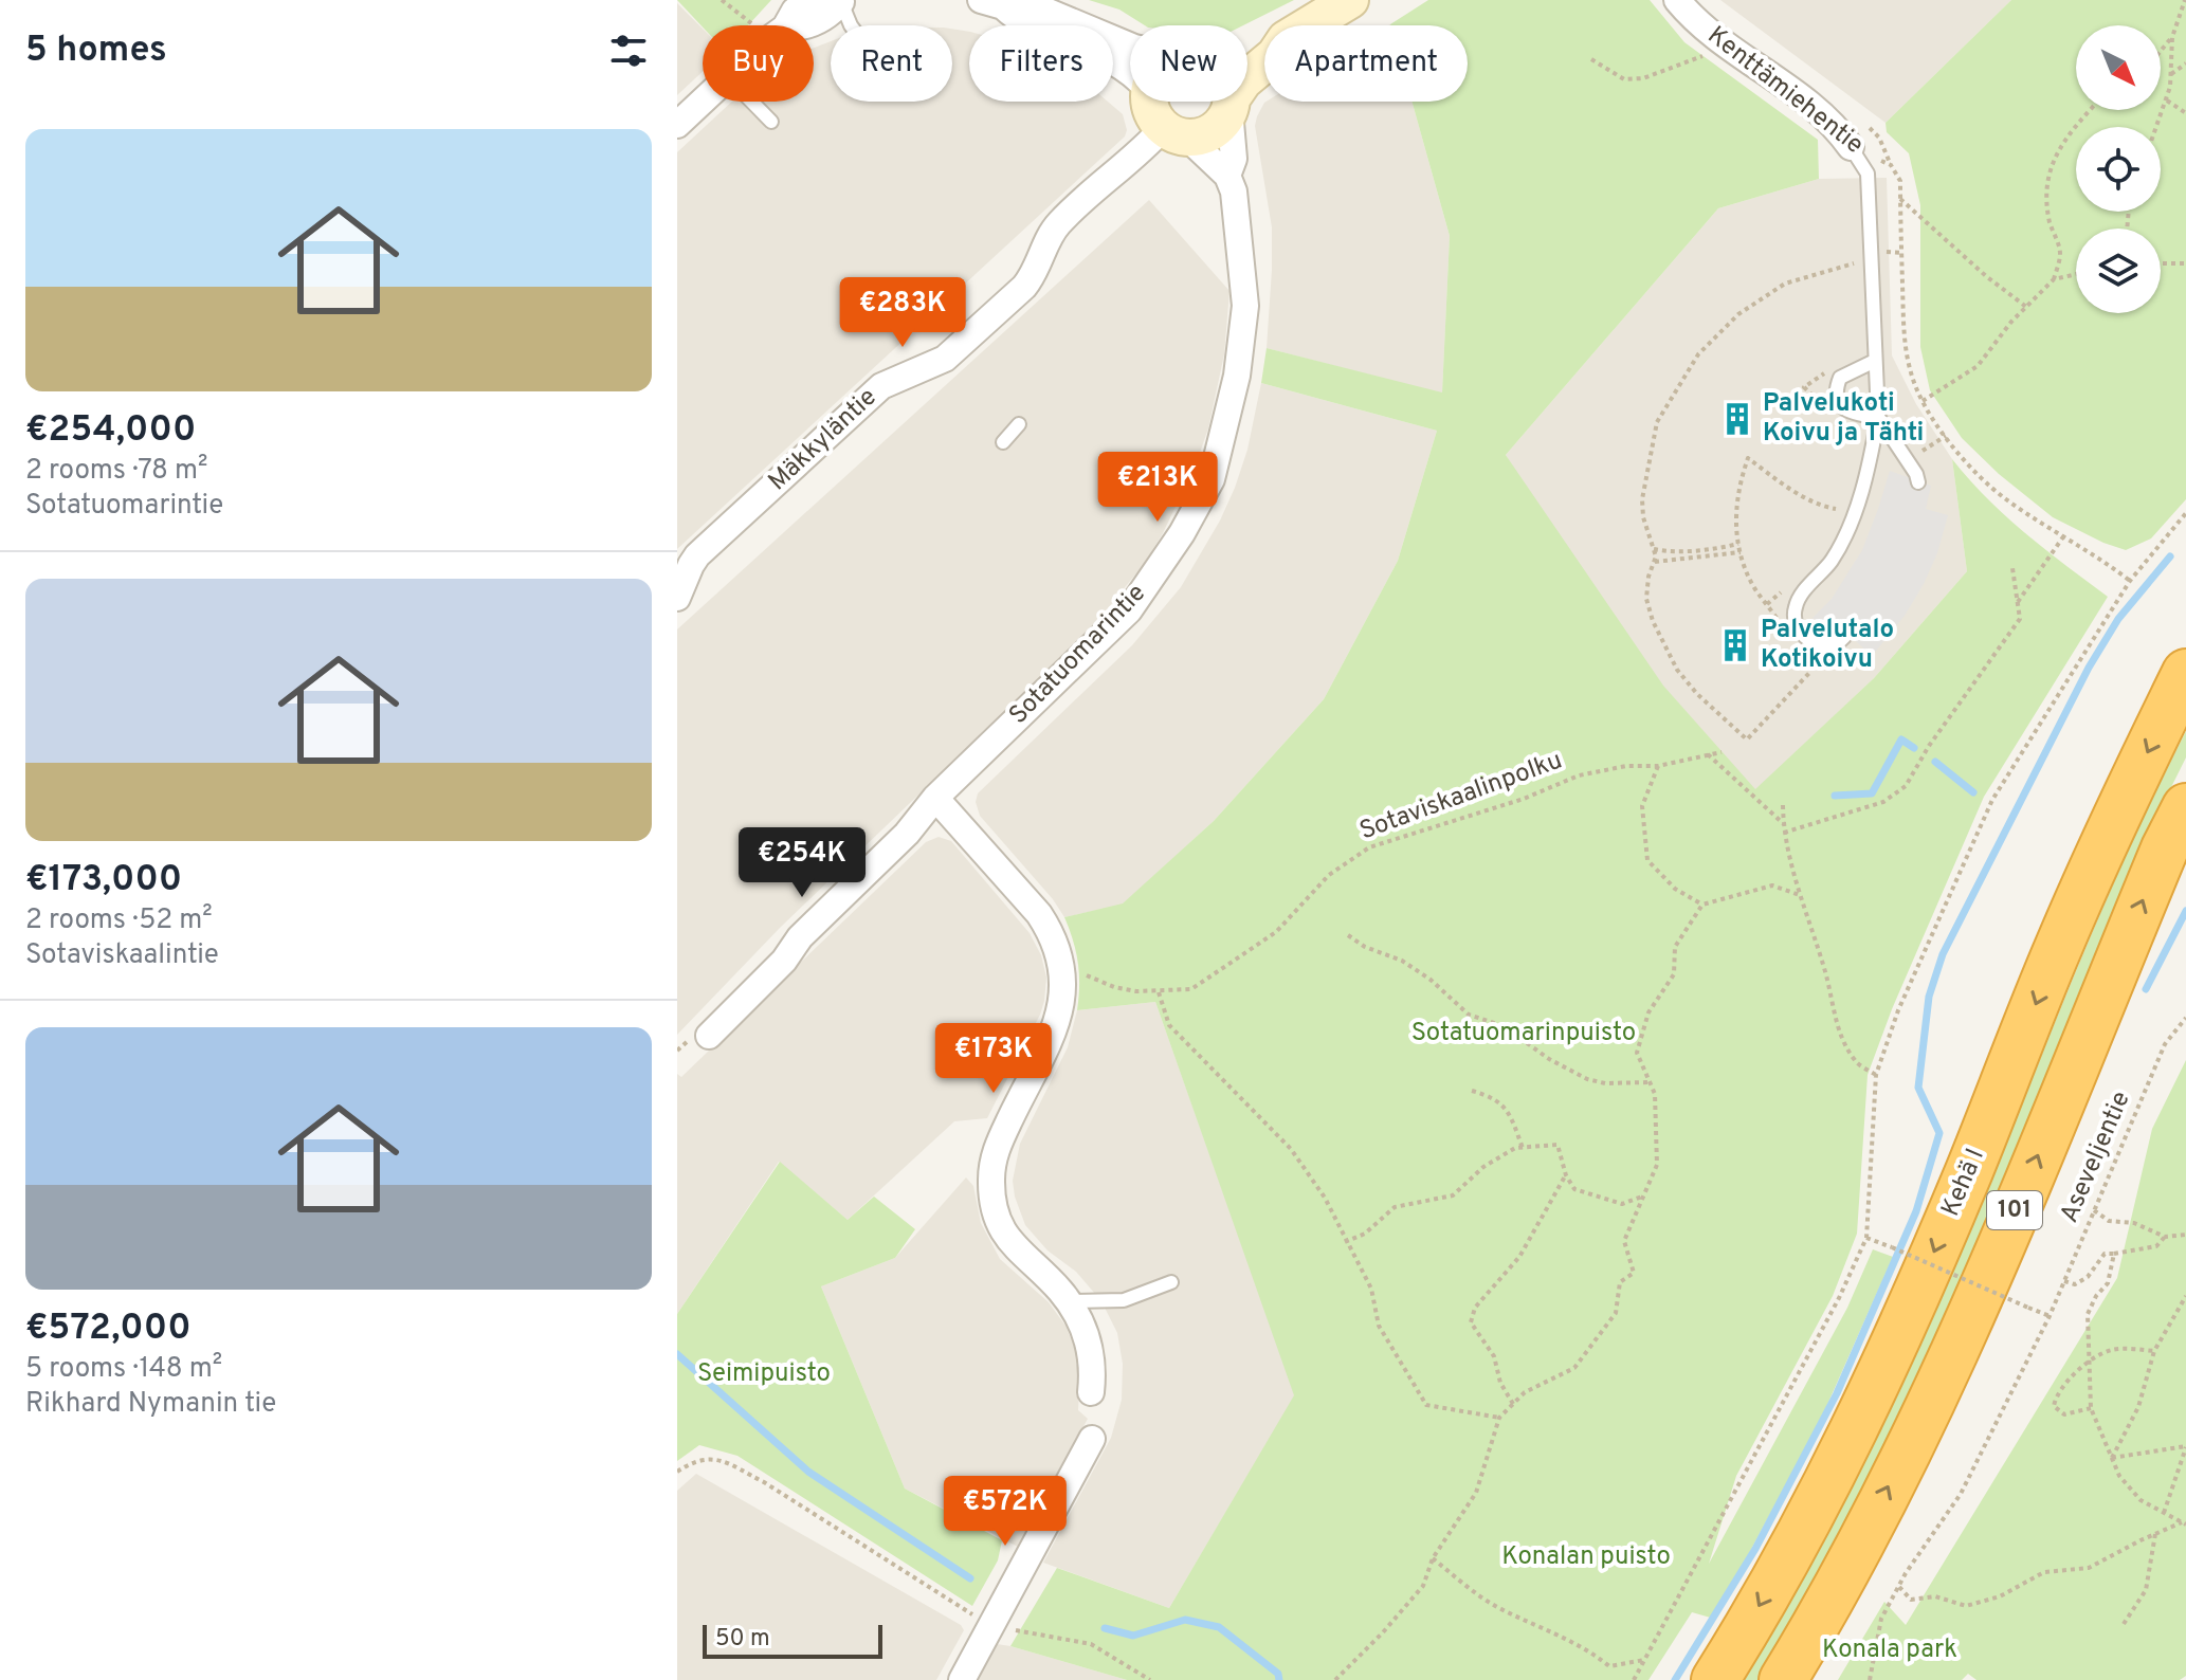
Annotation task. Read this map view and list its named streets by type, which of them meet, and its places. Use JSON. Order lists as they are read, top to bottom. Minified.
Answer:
{"streets":{"highway":["Kehä I","101"],"street":["Kenttämiehentie","Mäkkyläntie","Sotatuomarintie"],"path":["Sotaviskaalinpolku","Aseveljentie"]},"parks":["Sotatuomarinpuisto","Seimipuisto","Konalan puisto","Konala park"],"places":{"building":["Palvelukoti Koivu ja Tähti","Palvelutalo Kotikoivu"]},"scale_bar":"50 m","north":"bottom right","page":{"heading":"5 homes","chip":["Buy","Rent","Filters","New","Apartment"],"list":[{"name":"€254,000","note":"2 rooms · 78 m² · Sotatuomarintie"},{"name":"€173,000","note":"2 rooms · 52 m² · Sotaviskaalintie"},{"name":"€572,000","note":"5 rooms · 148 m² · Rikhard Nymanin tie"}],"price":["€283K","€213K","€254K","€173K","€572K"],"scale":"50 m"}}
